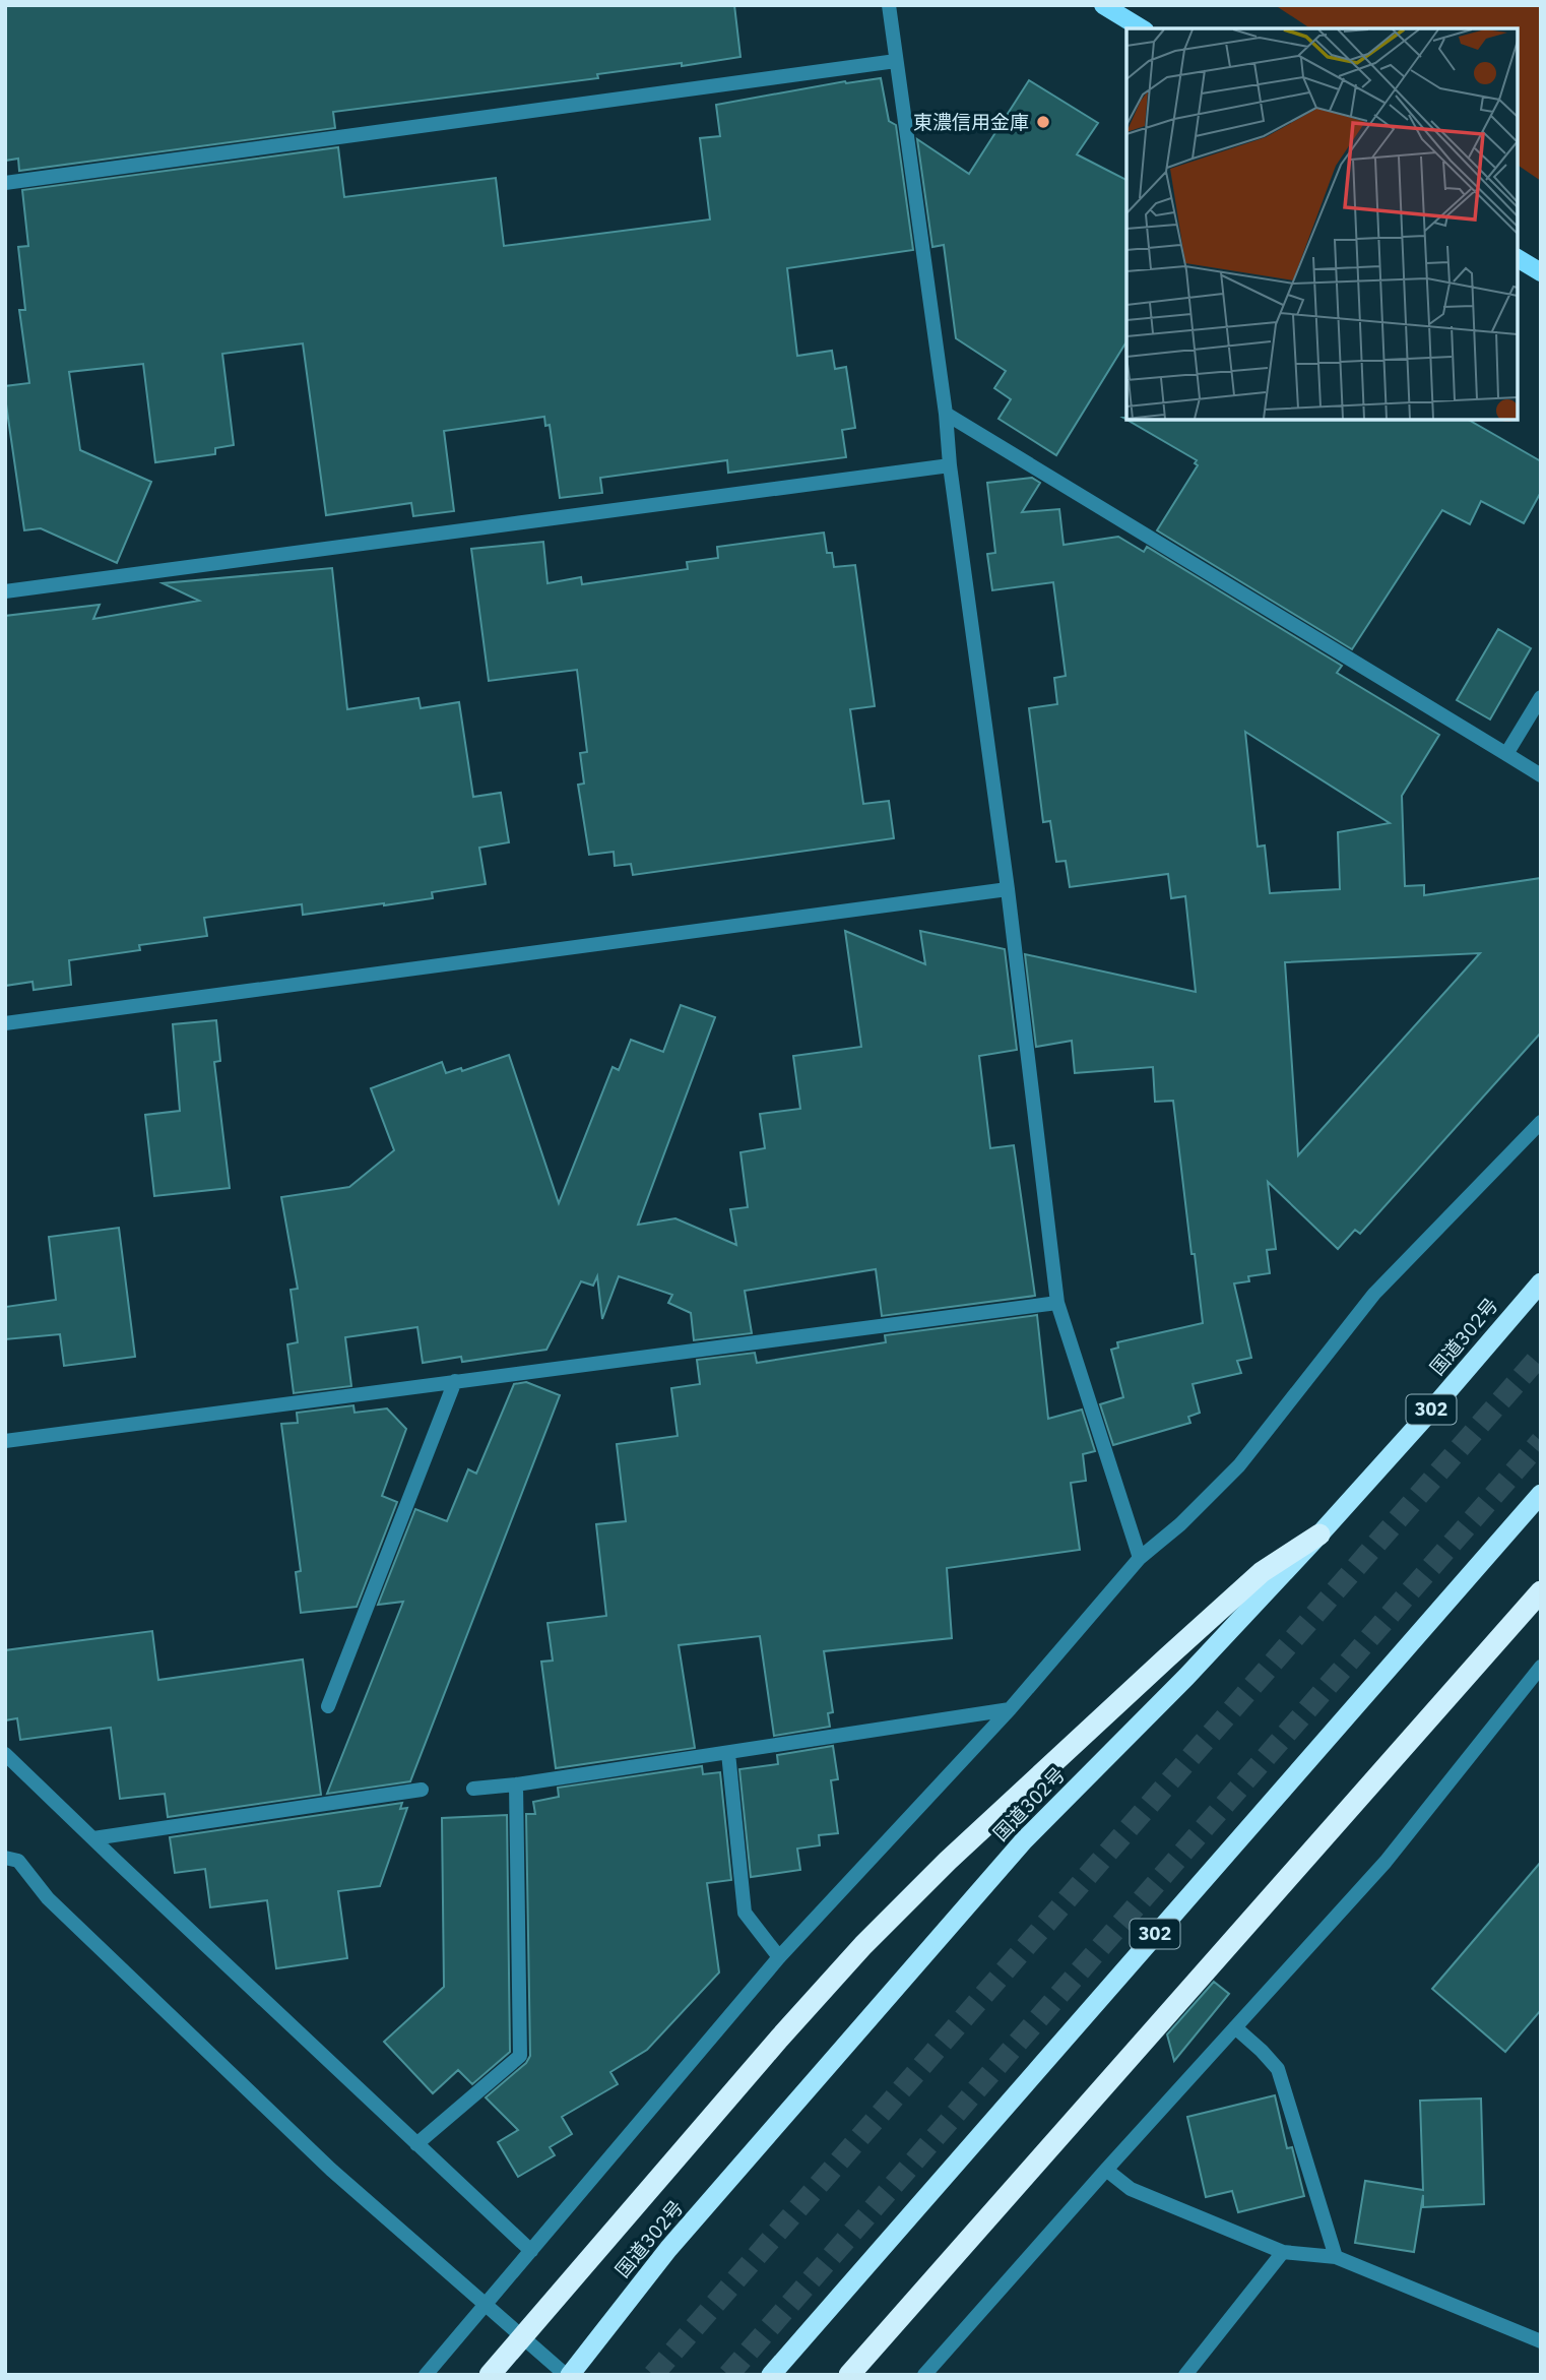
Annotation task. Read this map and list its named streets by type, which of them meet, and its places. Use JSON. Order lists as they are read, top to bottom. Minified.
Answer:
{"streets":{"highway":["国道302号","302"]},"places":["東濃信用金庫"]}
